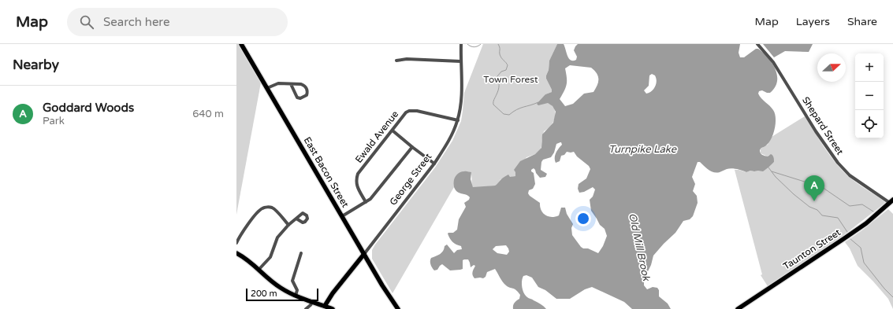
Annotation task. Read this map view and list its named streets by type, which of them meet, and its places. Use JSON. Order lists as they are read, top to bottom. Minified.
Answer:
{"streets":{"main road":["East Bacon Street","George Street","Taunton Street"],"street":["Shepard Street","Ewald Avenue"]},"crossings":[["Shepard Street","Taunton Street"],["Ewald Avenue","George Street"],["East Bacon Street","George Street"]],"water":["Turnpike Lake","Old Mill Brook"],"parks":["Town Forest"],"scale_bar":"200 m","north":"right","page":{"header":"Map","search":"Search here","nav":["Map","Layers","Share"],"heading":"Nearby","map_buttons":["+","−"],"list":[{"mark":"A","name":"Goddard Woods","note":"Park","value":"640 m"}],"pins":"A","scale":"200 m"}}
